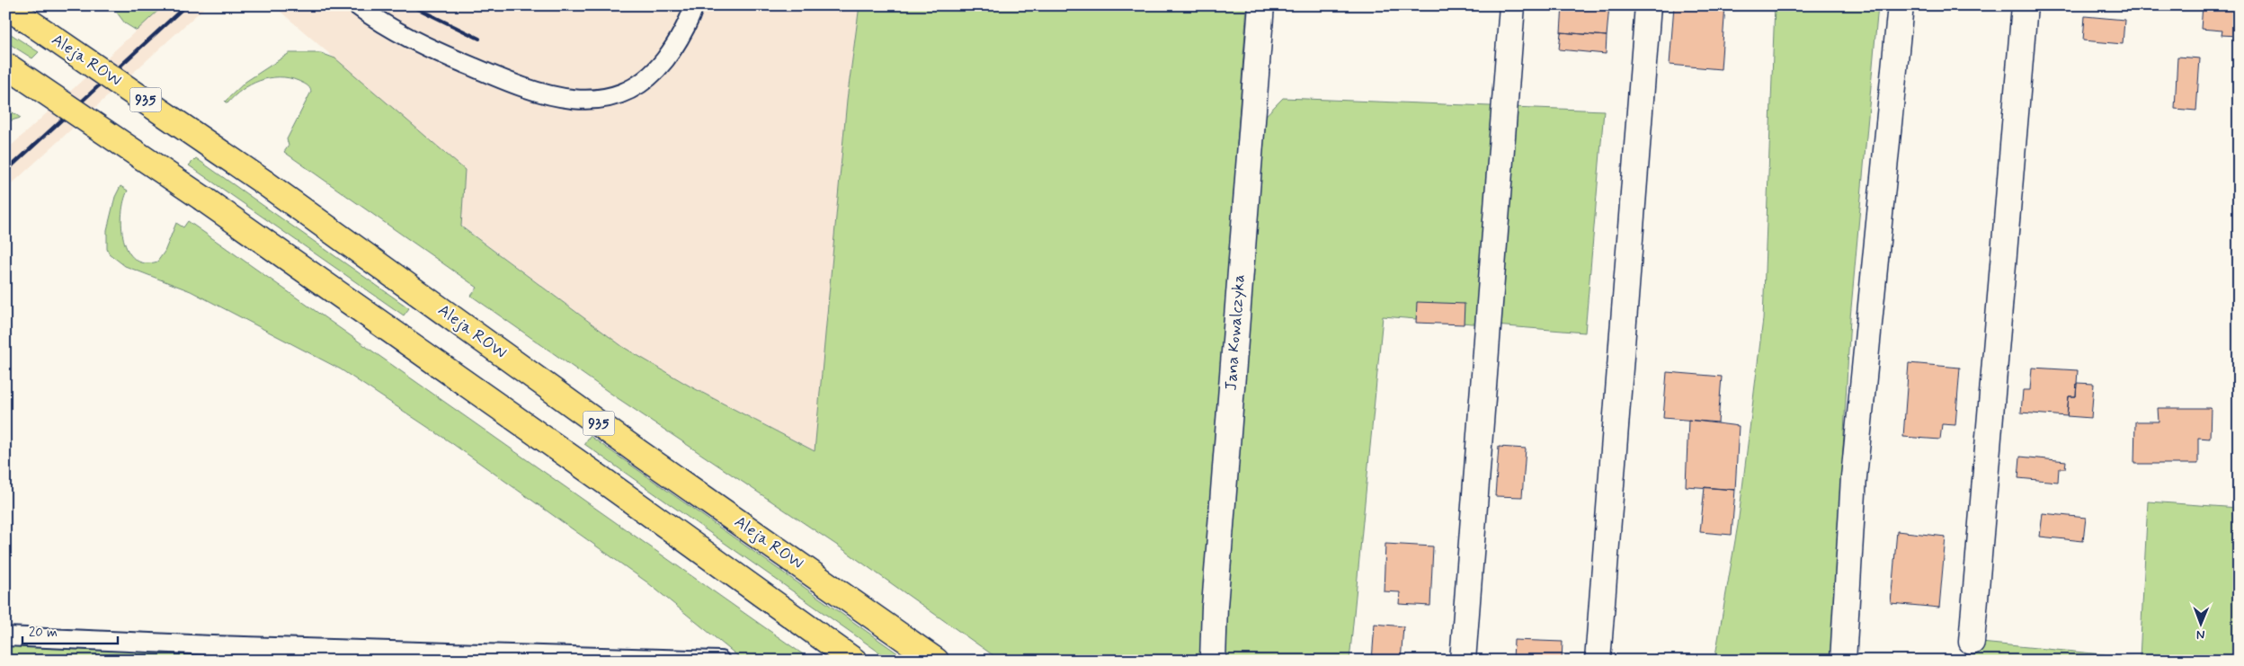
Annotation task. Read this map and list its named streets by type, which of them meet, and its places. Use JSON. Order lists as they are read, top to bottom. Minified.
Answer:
{"streets":{"main road":["Aleja ROW","935"],"street":["Jana Kowalczyka"]},"scale_bar":"20 m","north":"bottom"}
